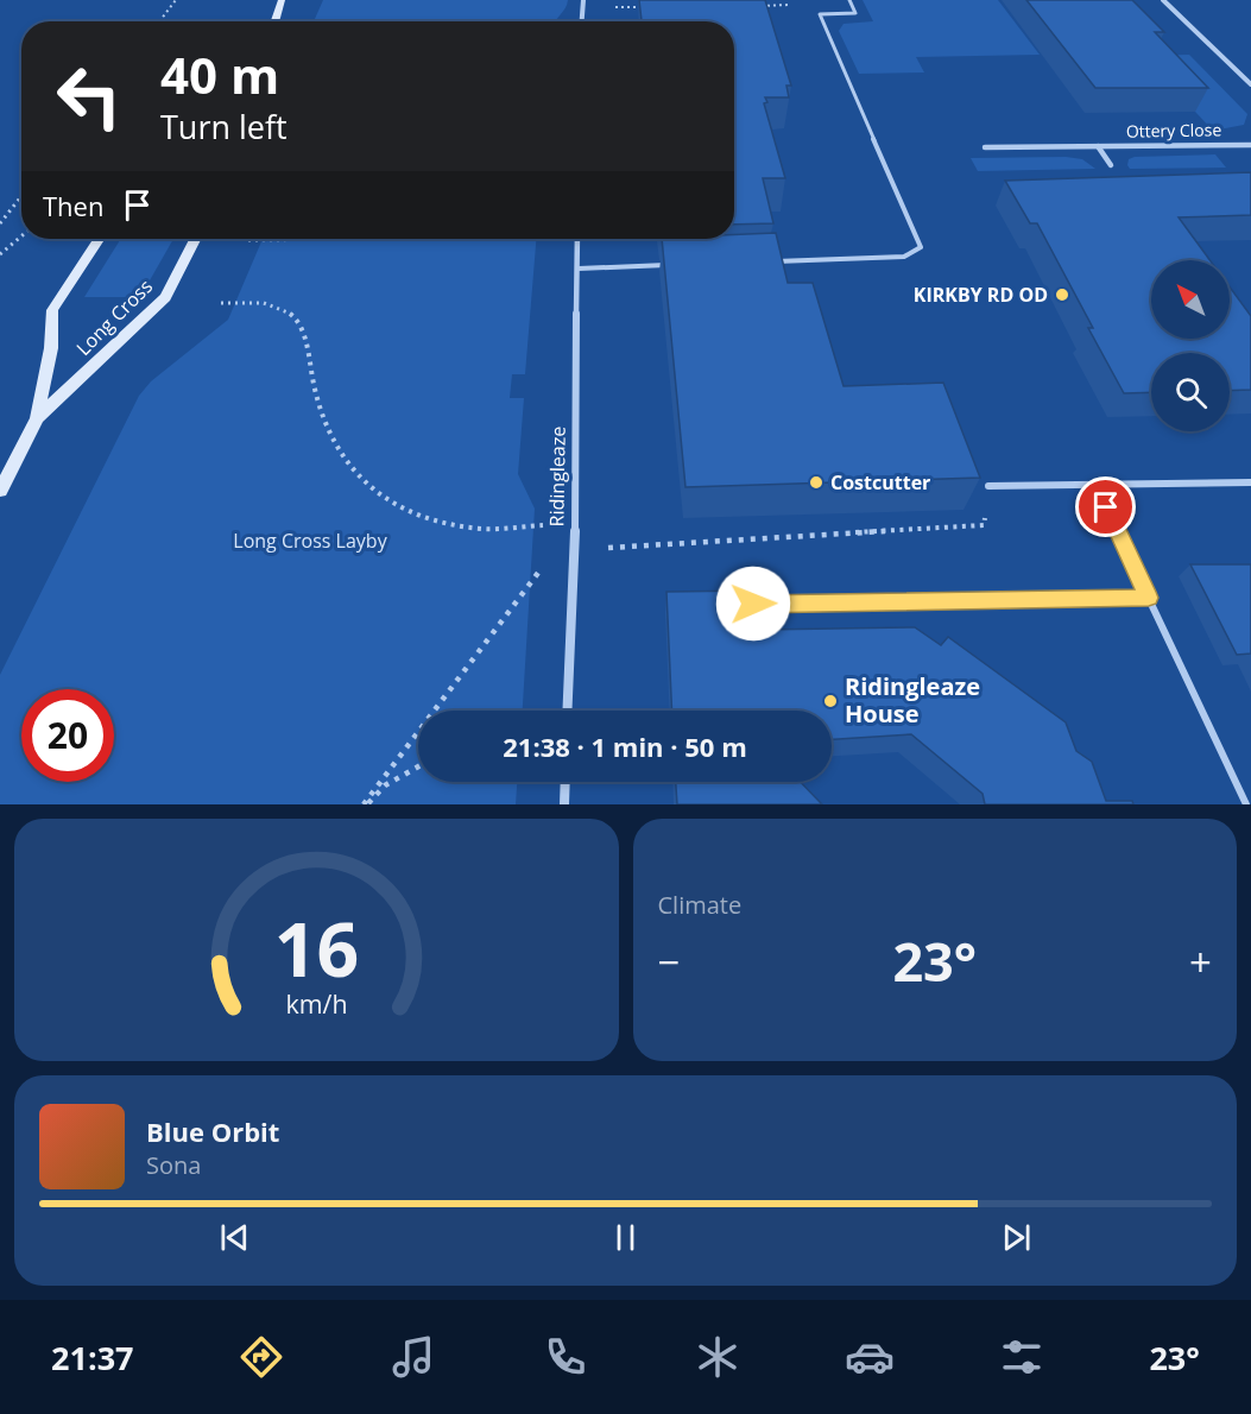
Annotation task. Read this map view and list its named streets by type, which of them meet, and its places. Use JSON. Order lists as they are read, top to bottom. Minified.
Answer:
{"streets":{"street":["Ottery Close","Long Cross","Ridingleaze"]},"parks":["Long Cross Layby"],"places":["KIRKBY RD OD","Costcutter","Ridingleaze House"],"north":"top left","page":{"turn":["40 m","Turn left"],"then":"Then","limit":"20","trip":"21:38 · 1 min · 50 m","tile":"Climate","heat":["−","23°","+"],"song":["Blue Orbit","Sona"],"tabs":["21:37","23°"],"gauge":["16","km/h"]}}
